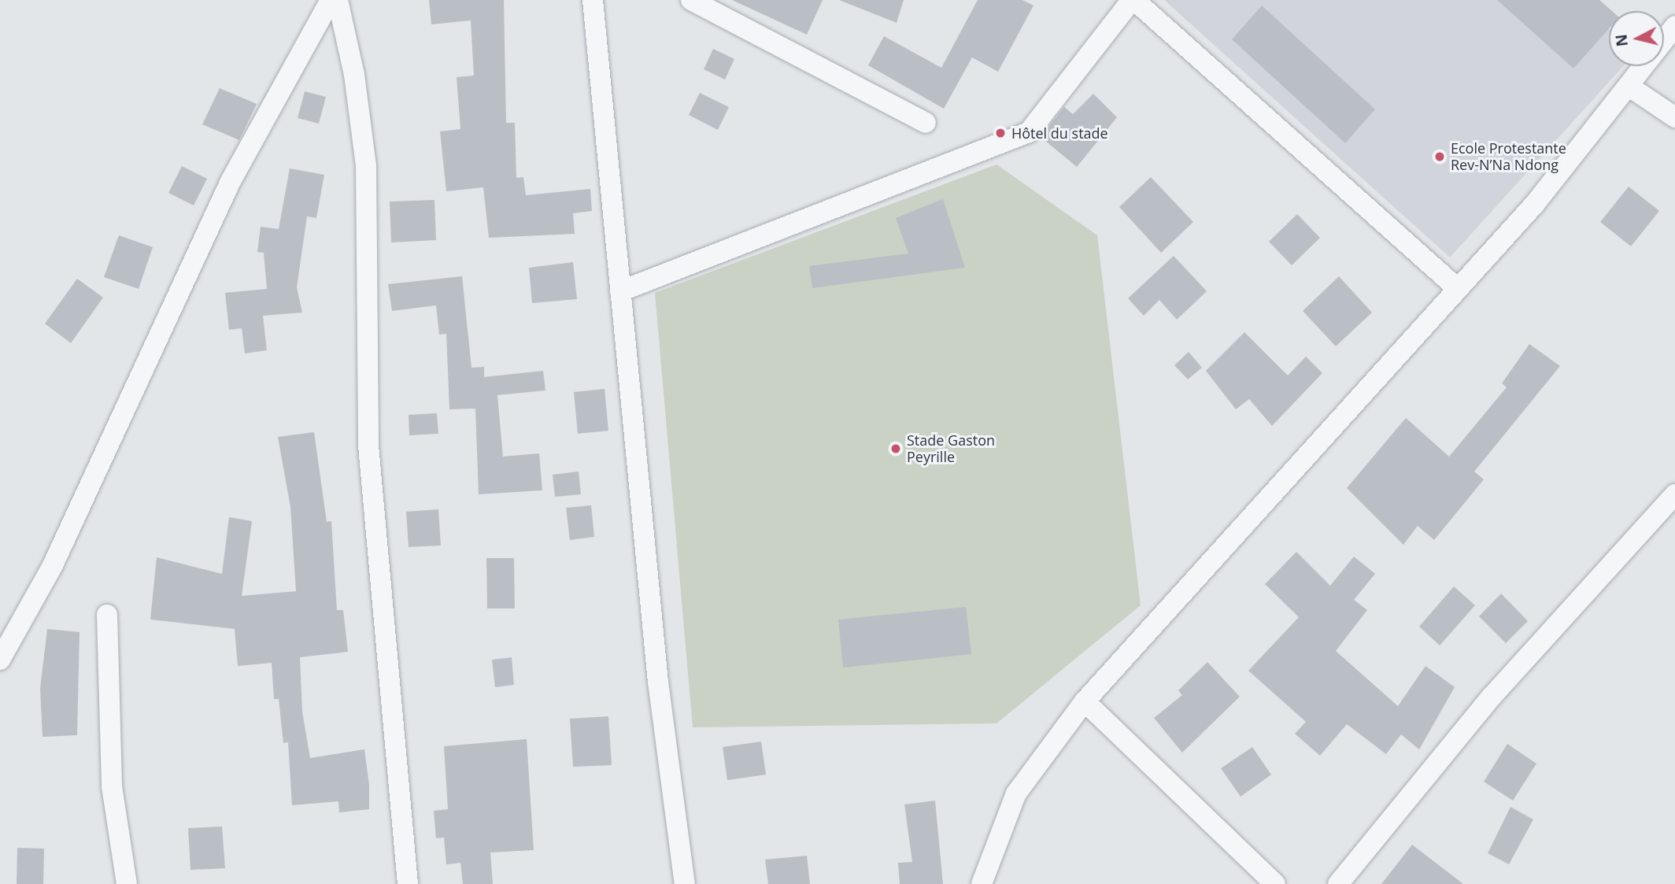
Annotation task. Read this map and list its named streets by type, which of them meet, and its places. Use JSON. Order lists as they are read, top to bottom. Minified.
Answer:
{"places":["Hôtel du stade","Ecole Protestante Rev-N’Na Ndong","Stade Gaston Peyrille"],"north":"left"}
